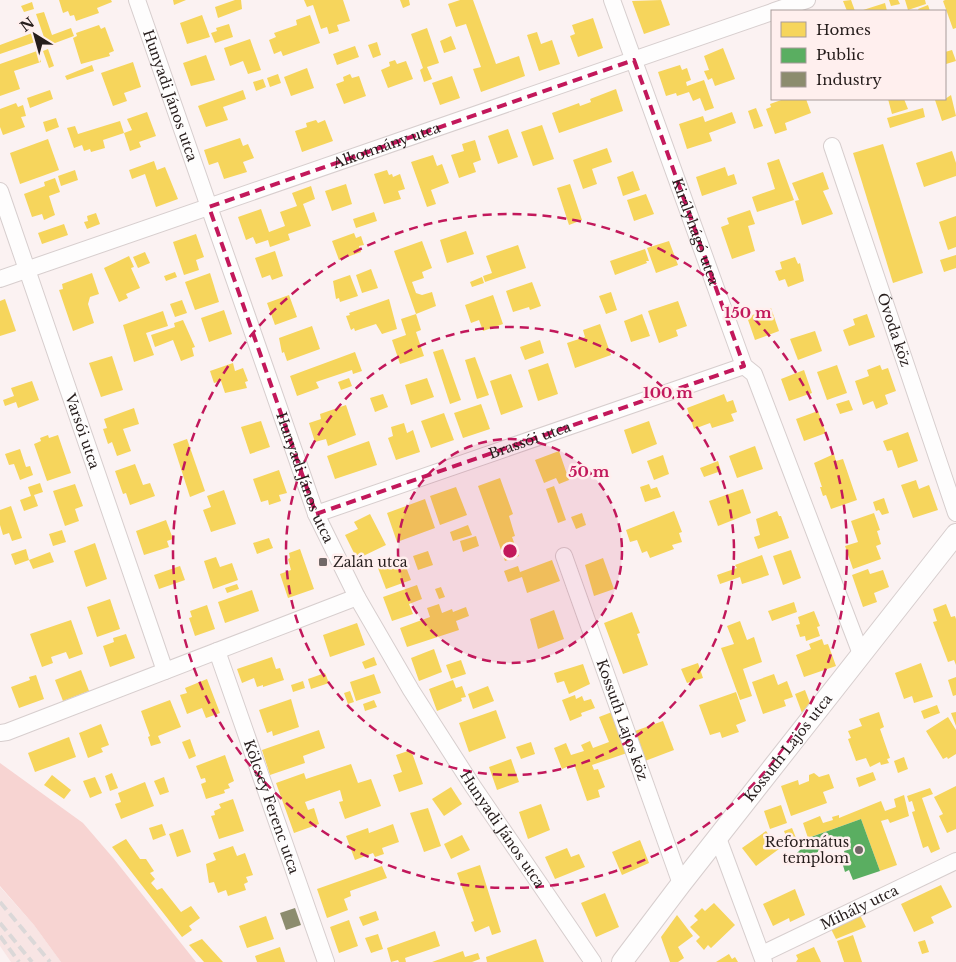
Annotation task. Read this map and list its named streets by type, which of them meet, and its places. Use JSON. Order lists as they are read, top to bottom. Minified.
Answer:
{"streets":{"street":["Hunyadi János utca","Alkotmány utca","Királyhágó utca","Óvoda köz","Varsói utca","Brassói utca","Kossuth Lajos köz","Kossuth Lajos utca","Kölcsey Ferenc utca","Mihály utca"]},"crossings":[["Hunyadi János utca","Alkotmány utca"],["Hunyadi János utca","Brassói utca"],["Alkotmány utca","Királyhágó utca"],["Alkotmány utca","Varsói utca"],["Királyhágó utca","Brassói utca"],["Királyhágó utca","Kossuth Lajos utca"],["Kossuth Lajos köz","Kossuth Lajos utca"]],"places":{"transit":["Zalán utca"],"other":["Református templom"]},"legend":["Homes","Public","Industry"],"north":"top left","rings":["150 m","100 m","50 m"]}
